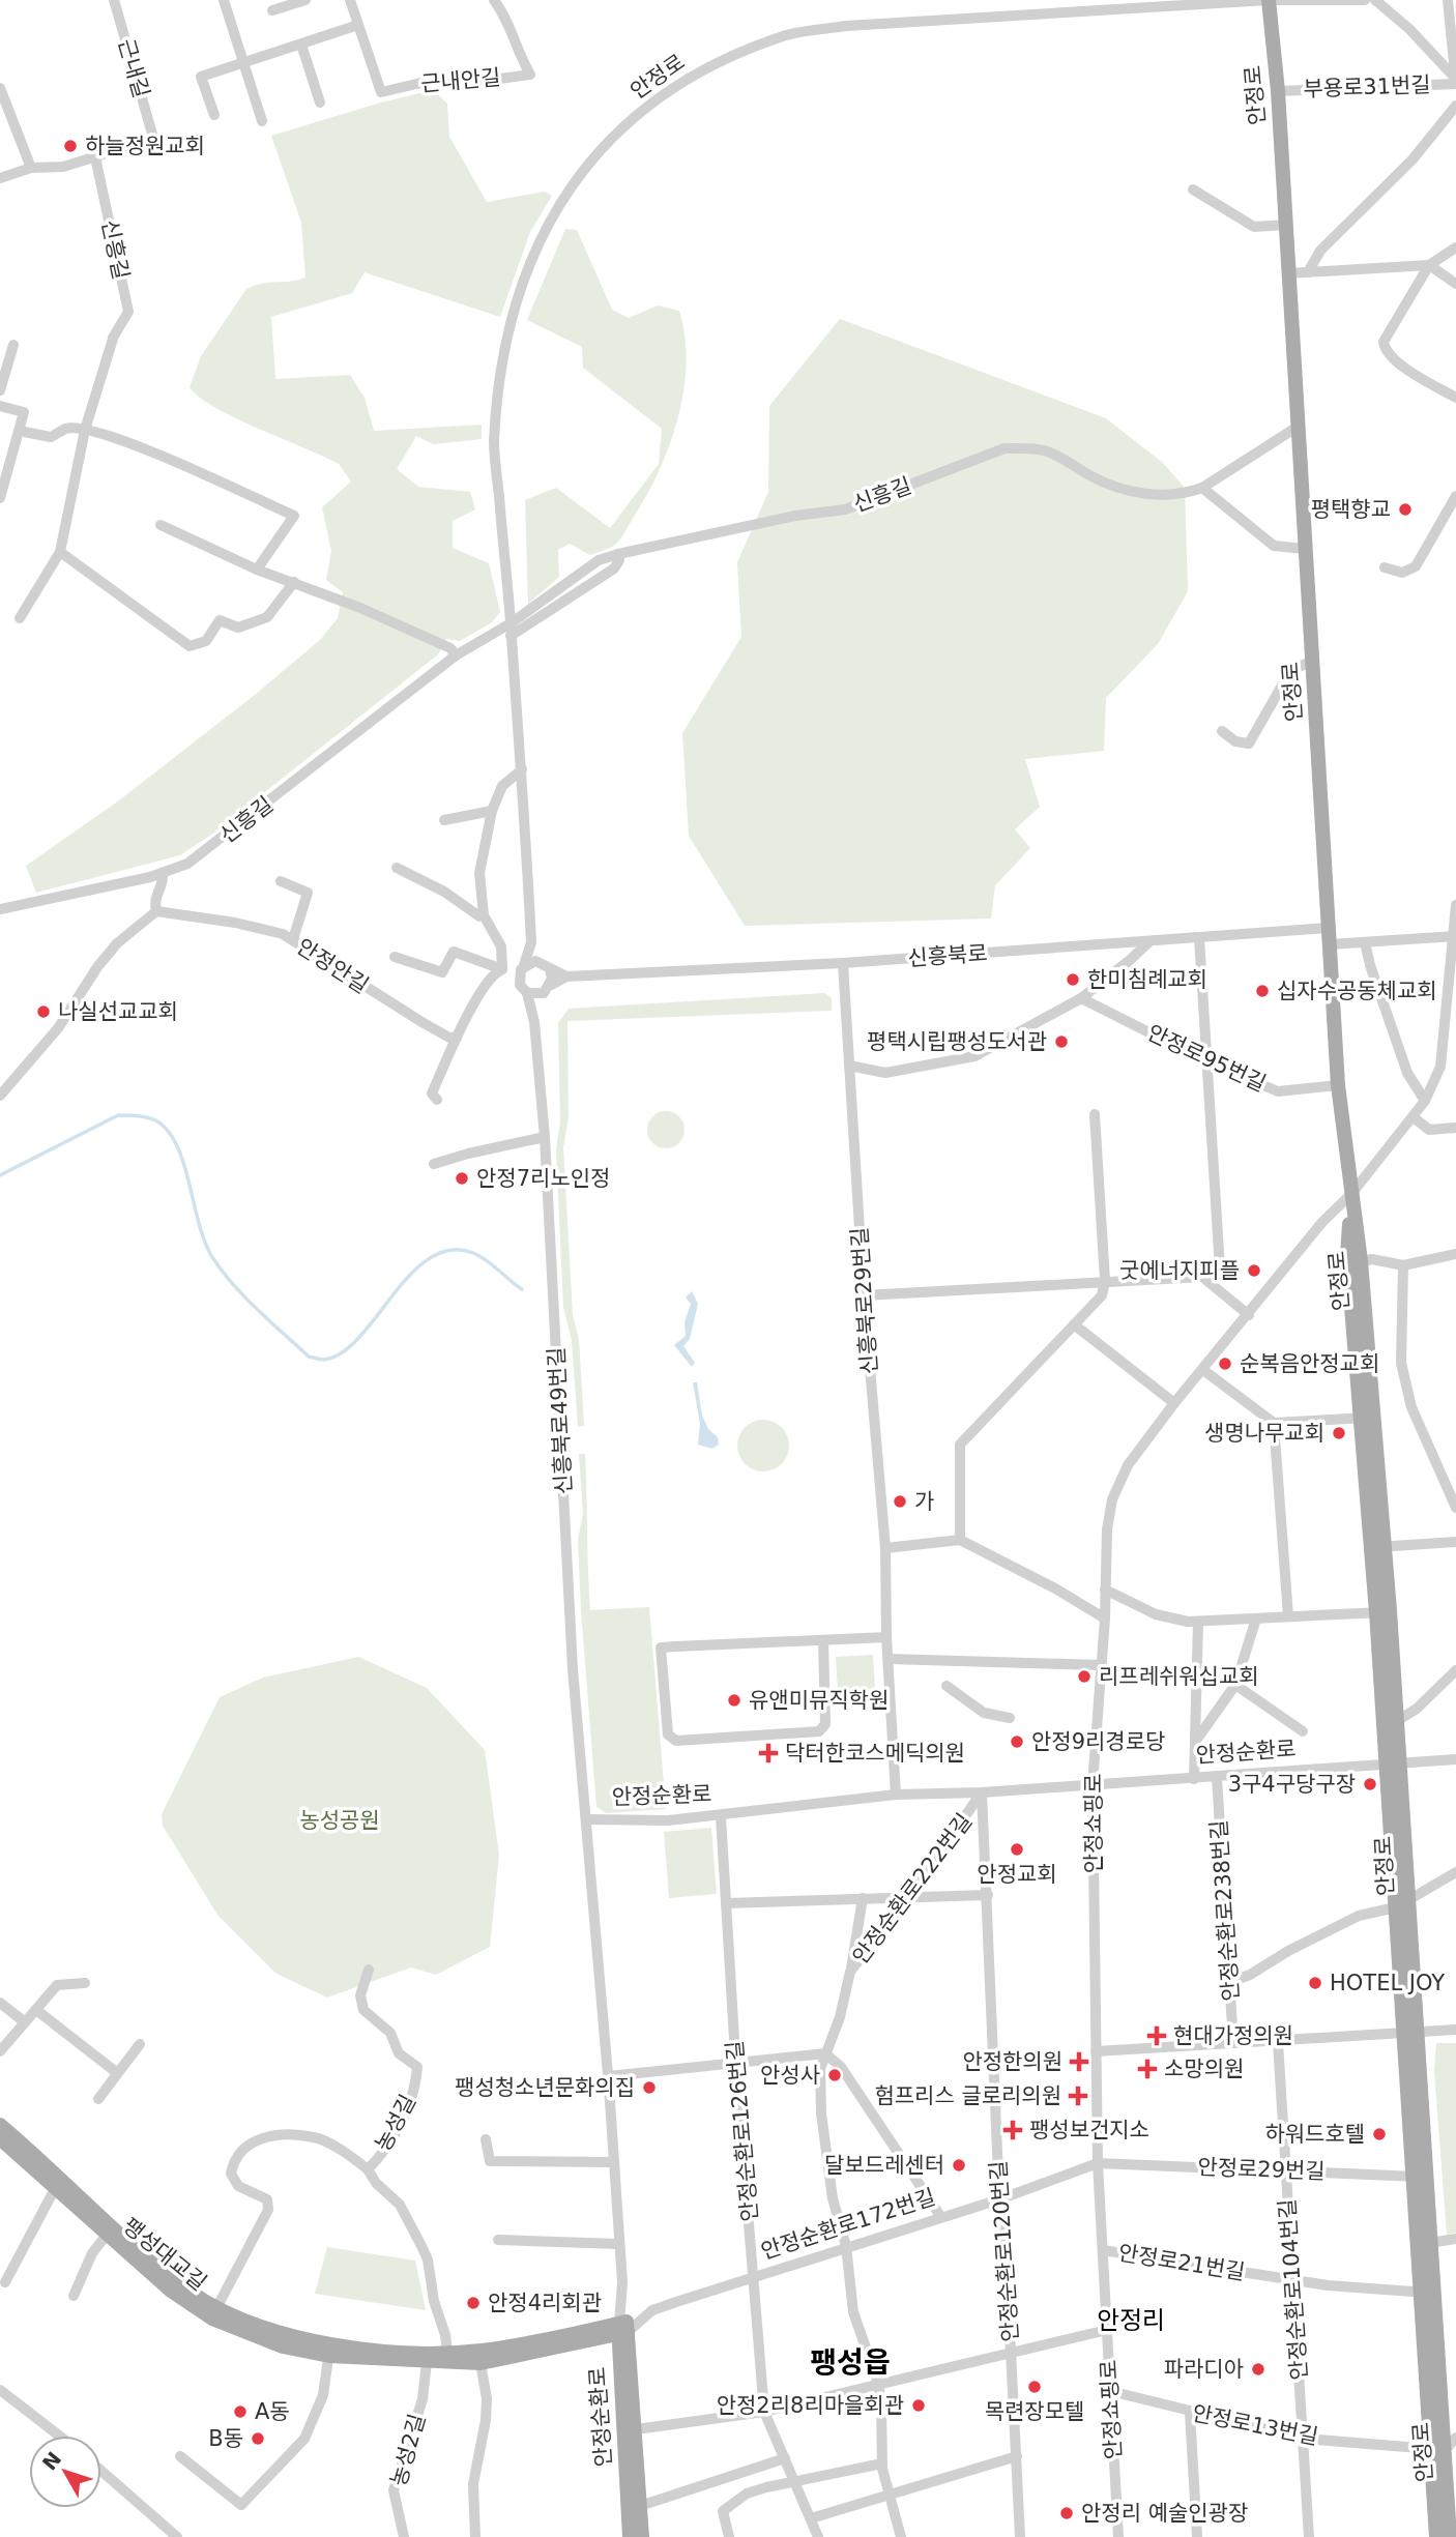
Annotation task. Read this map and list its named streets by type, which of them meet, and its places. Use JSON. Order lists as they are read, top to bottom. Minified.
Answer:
{"streets":{"main road":["안정로","안정순환로","팽성대교길"],"street":["근내길","근내안길","부용로31번길","신흥길","신흥북로","안정안길","안정로95번길","신흥북로29번길","신흥북로49번길","안정쇼핑로","안정순환로222번길","안정순환로238번길","농성길","안정순환로126번길","안정로29번길","안정순환로172번길","안정순환로120번길","안정로21번길","안정순환로104번길","안정로13번길","농성2길"]},"crossings":[["근내길","신흥길"],["안정로","부용로31번길"],["안정로","신흥길"],["안정로","신흥북로"],["안정로","안정로95번길"],["안정로","안정순환로"],["안정로","안정쇼핑로"],["안정로","안정로29번길"],["안정로","안정로21번길"],["안정로","안정로13번길"],["신흥북로","신흥북로29번길"],["신흥북로29번길","안정순환로"],["신흥북로49번길","안정순환로"],["안정순환로","안정쇼핑로"],["안정순환로","안정순환로222번길"],["안정순환로","안정순환로238번길"],["안정순환로","안정순환로126번길"],["안정순환로","안정순환로172번길"],["안정순환로","안정순환로120번길"],["안정순환로","팽성대교길"],["안정쇼핑로","안정로29번길"],["안정쇼핑로","안정순환로172번길"],["안정쇼핑로","안정로21번길"],["안정쇼핑로","안정로13번길"],["안정순환로222번길","안정순환로172번길"],["안정순환로222번길","안정순환로120번길"],["농성길","팽성대교길"],["안정순환로126번길","안정순환로172번길"],["안정로29번길","안정순환로172번길"],["안정로29번길","안정순환로104번길"],["안정순환로172번길","안정순환로120번길"],["안정순환로172번길","팽성대교길"],["팽성대교길","농성2길"],["안정로21번길","안정순환로104번길"],["안정순환로104번길","안정로13번길"]],"districts":["안정리","팽성읍"],"parks":["농성공원"],"places":{"other":["하늘정원교회","평택향교","한미침례교회","십자수공동체교회","나실선교교회","평택시립팽성도서관","안정7리노인정","굿에너지피플","순복음안정교회","생명나무교회","가","리프레쉬워십교회","유앤미뮤직학원","안정9리경로당","3구4구당구장","안정교회","HOTEL JOY","안성사","팽성청소년문화의집","하워드호텔","달보드레센터","안정4리회관","파라디아","목련장모텔","안정2리8리마을회관","A동","B동","안정리 예술인광장"],"health":["닥터한코스메딕의원","현대가정의원","안정한의원","소망의원","험프리스 글로리의원","팽성보건지소"]},"north":"top left"}
